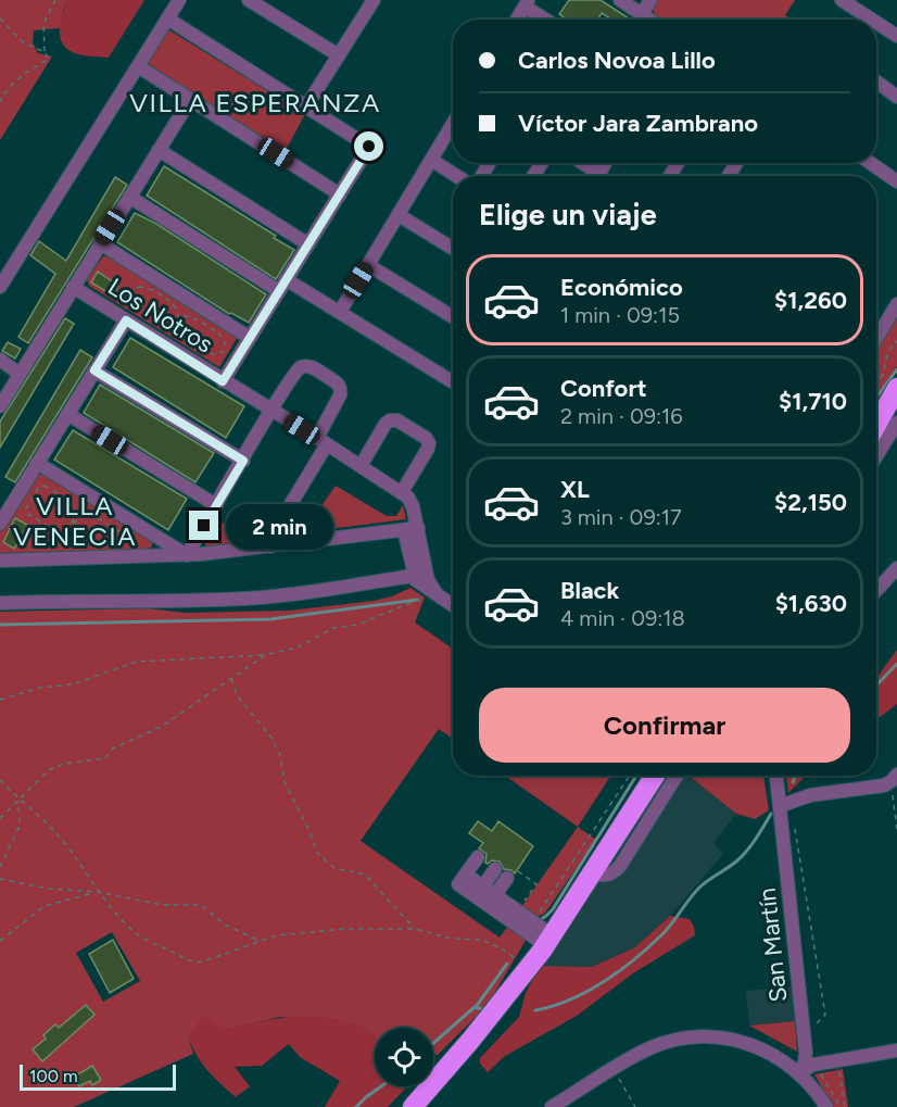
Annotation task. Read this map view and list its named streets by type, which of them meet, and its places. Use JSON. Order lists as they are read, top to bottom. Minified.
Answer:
{"streets":{"street":["Los Notros","San Martín"]},"districts":["VILLA ESPERANZA","VILLA VENECIA"],"scale_bar":"100 m","page":{"banner":["Carlos Novoa Lillo","Víctor Jara Zambrano"],"heading":"Elige un viaje","list":[{"name":"Económico","note":"1 min · 09:15","value":"$1,260"},{"name":"Confort","note":"2 min · 09:16","value":"$1,710"},{"name":"XL","note":"3 min · 09:17","value":"$2,150"},{"name":"Black","note":"4 min · 09:18","value":"$1,630"}],"bubble":"2 min","buttons":"Confirmar","scale":"100 m"}}
